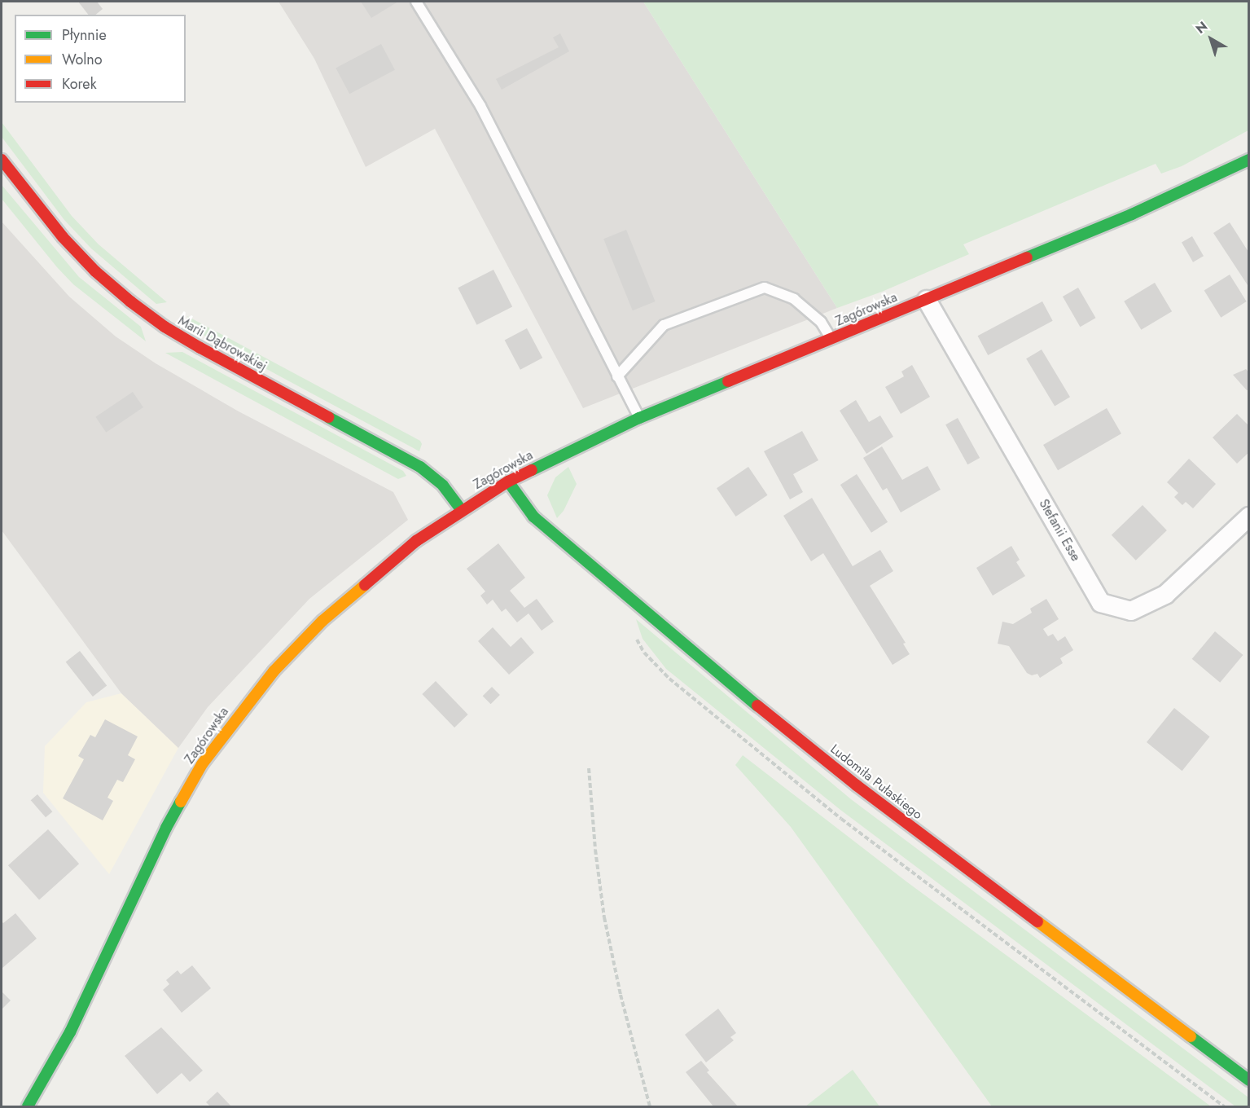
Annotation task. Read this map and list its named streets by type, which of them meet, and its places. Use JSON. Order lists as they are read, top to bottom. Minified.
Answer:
{"streets":{"street":["Zagórowska","Marii Dąbrowskiej","Stefanii Esse","Ludomiła Pułaskiego"]},"crossings":[["Zagórowska","Marii Dąbrowskiej"],["Zagórowska","Stefanii Esse"],["Zagórowska","Ludomiła Pułaskiego"]],"legend":["Płynnie","Wolno","Korek"],"north":"top left"}
